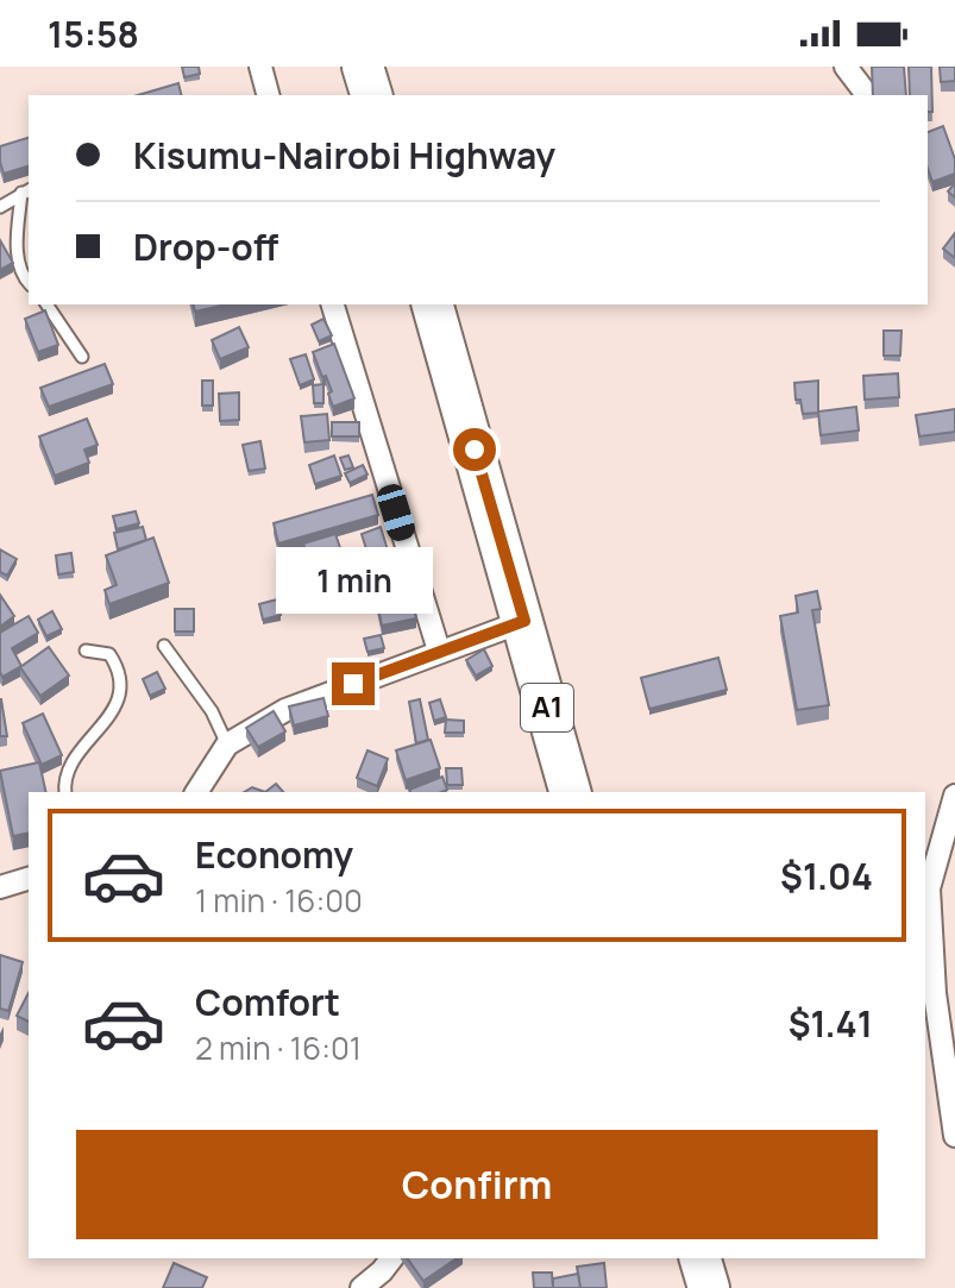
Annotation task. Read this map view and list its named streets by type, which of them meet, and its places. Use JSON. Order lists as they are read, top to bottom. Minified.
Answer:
{"streets":{"highway":["A1"]},"page":{"status":"15:58","banner":["Kisumu-Nairobi Highway","Drop-off"],"bubble":"1 min","list":[{"name":"Economy","note":"1 min · 16:00","value":"$1.04"},{"name":"Comfort","note":"2 min · 16:01","value":"$1.41"}],"buttons":"Confirm"}}
